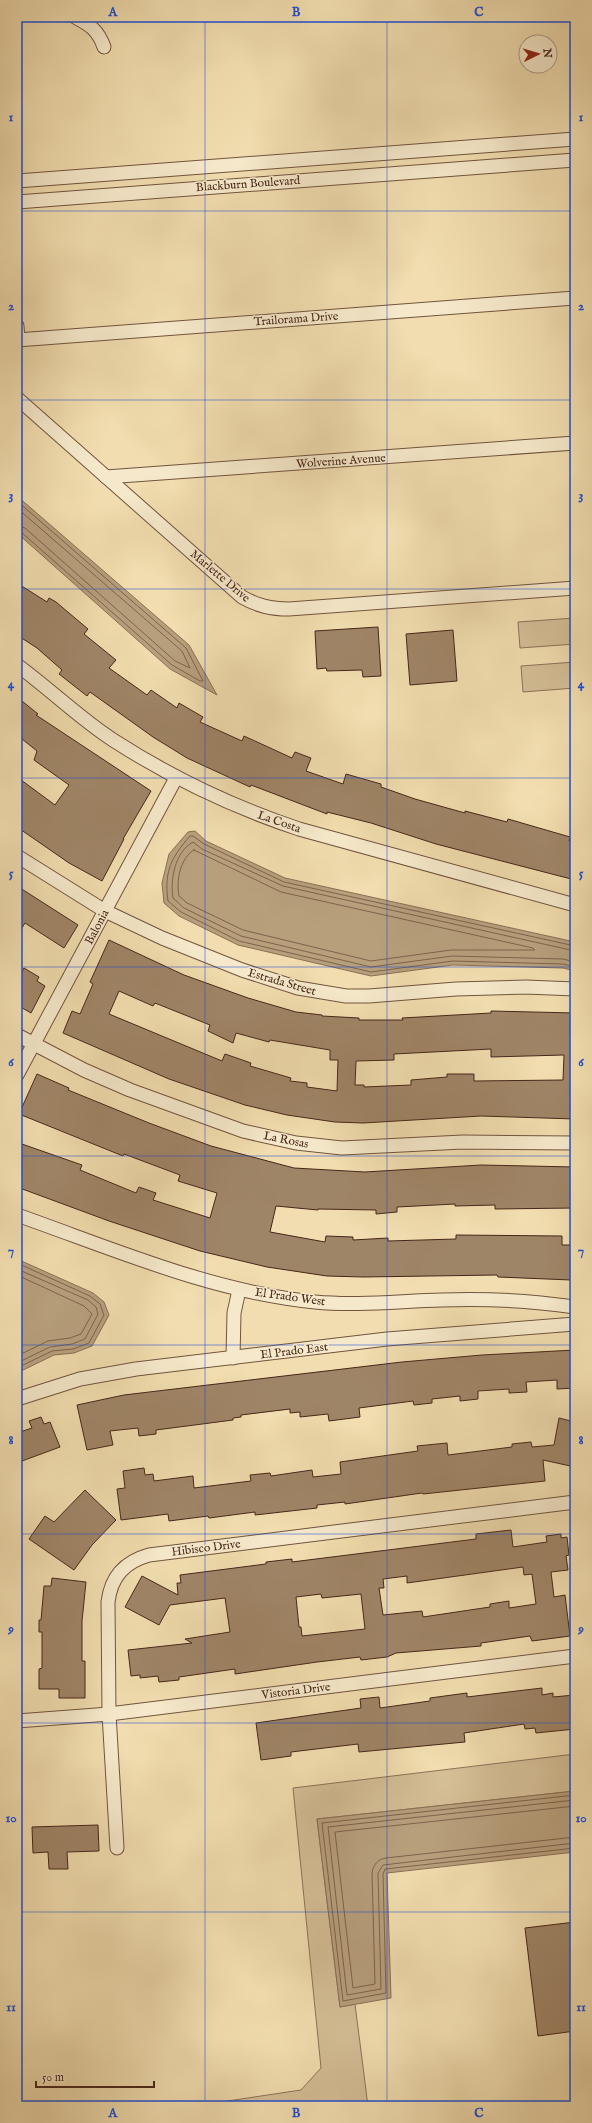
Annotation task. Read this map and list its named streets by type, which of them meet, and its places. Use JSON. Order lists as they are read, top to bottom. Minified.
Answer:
{"streets":{"street":["Blackburn Boulevard","Trailorama Drive","Wolverine Avenue","Marlette Drive","La Costa","Balonia","Estrada Street","La Rosas","El Prado West","El Prado East","Hibisco Drive","Vistoria Drive"]},"crossings":[["Wolverine Avenue","Marlette Drive"],["La Costa","Balonia"],["Balonia","Estrada Street"],["Balonia","La Rosas"],["Hibisco Drive","Vistoria Drive"]],"scale_bar":"50 m","north":"right","grid":{"columns":["A","B","C"],"rows":["1","2","3","4","5","6","7","8","9","10","11"]}}
